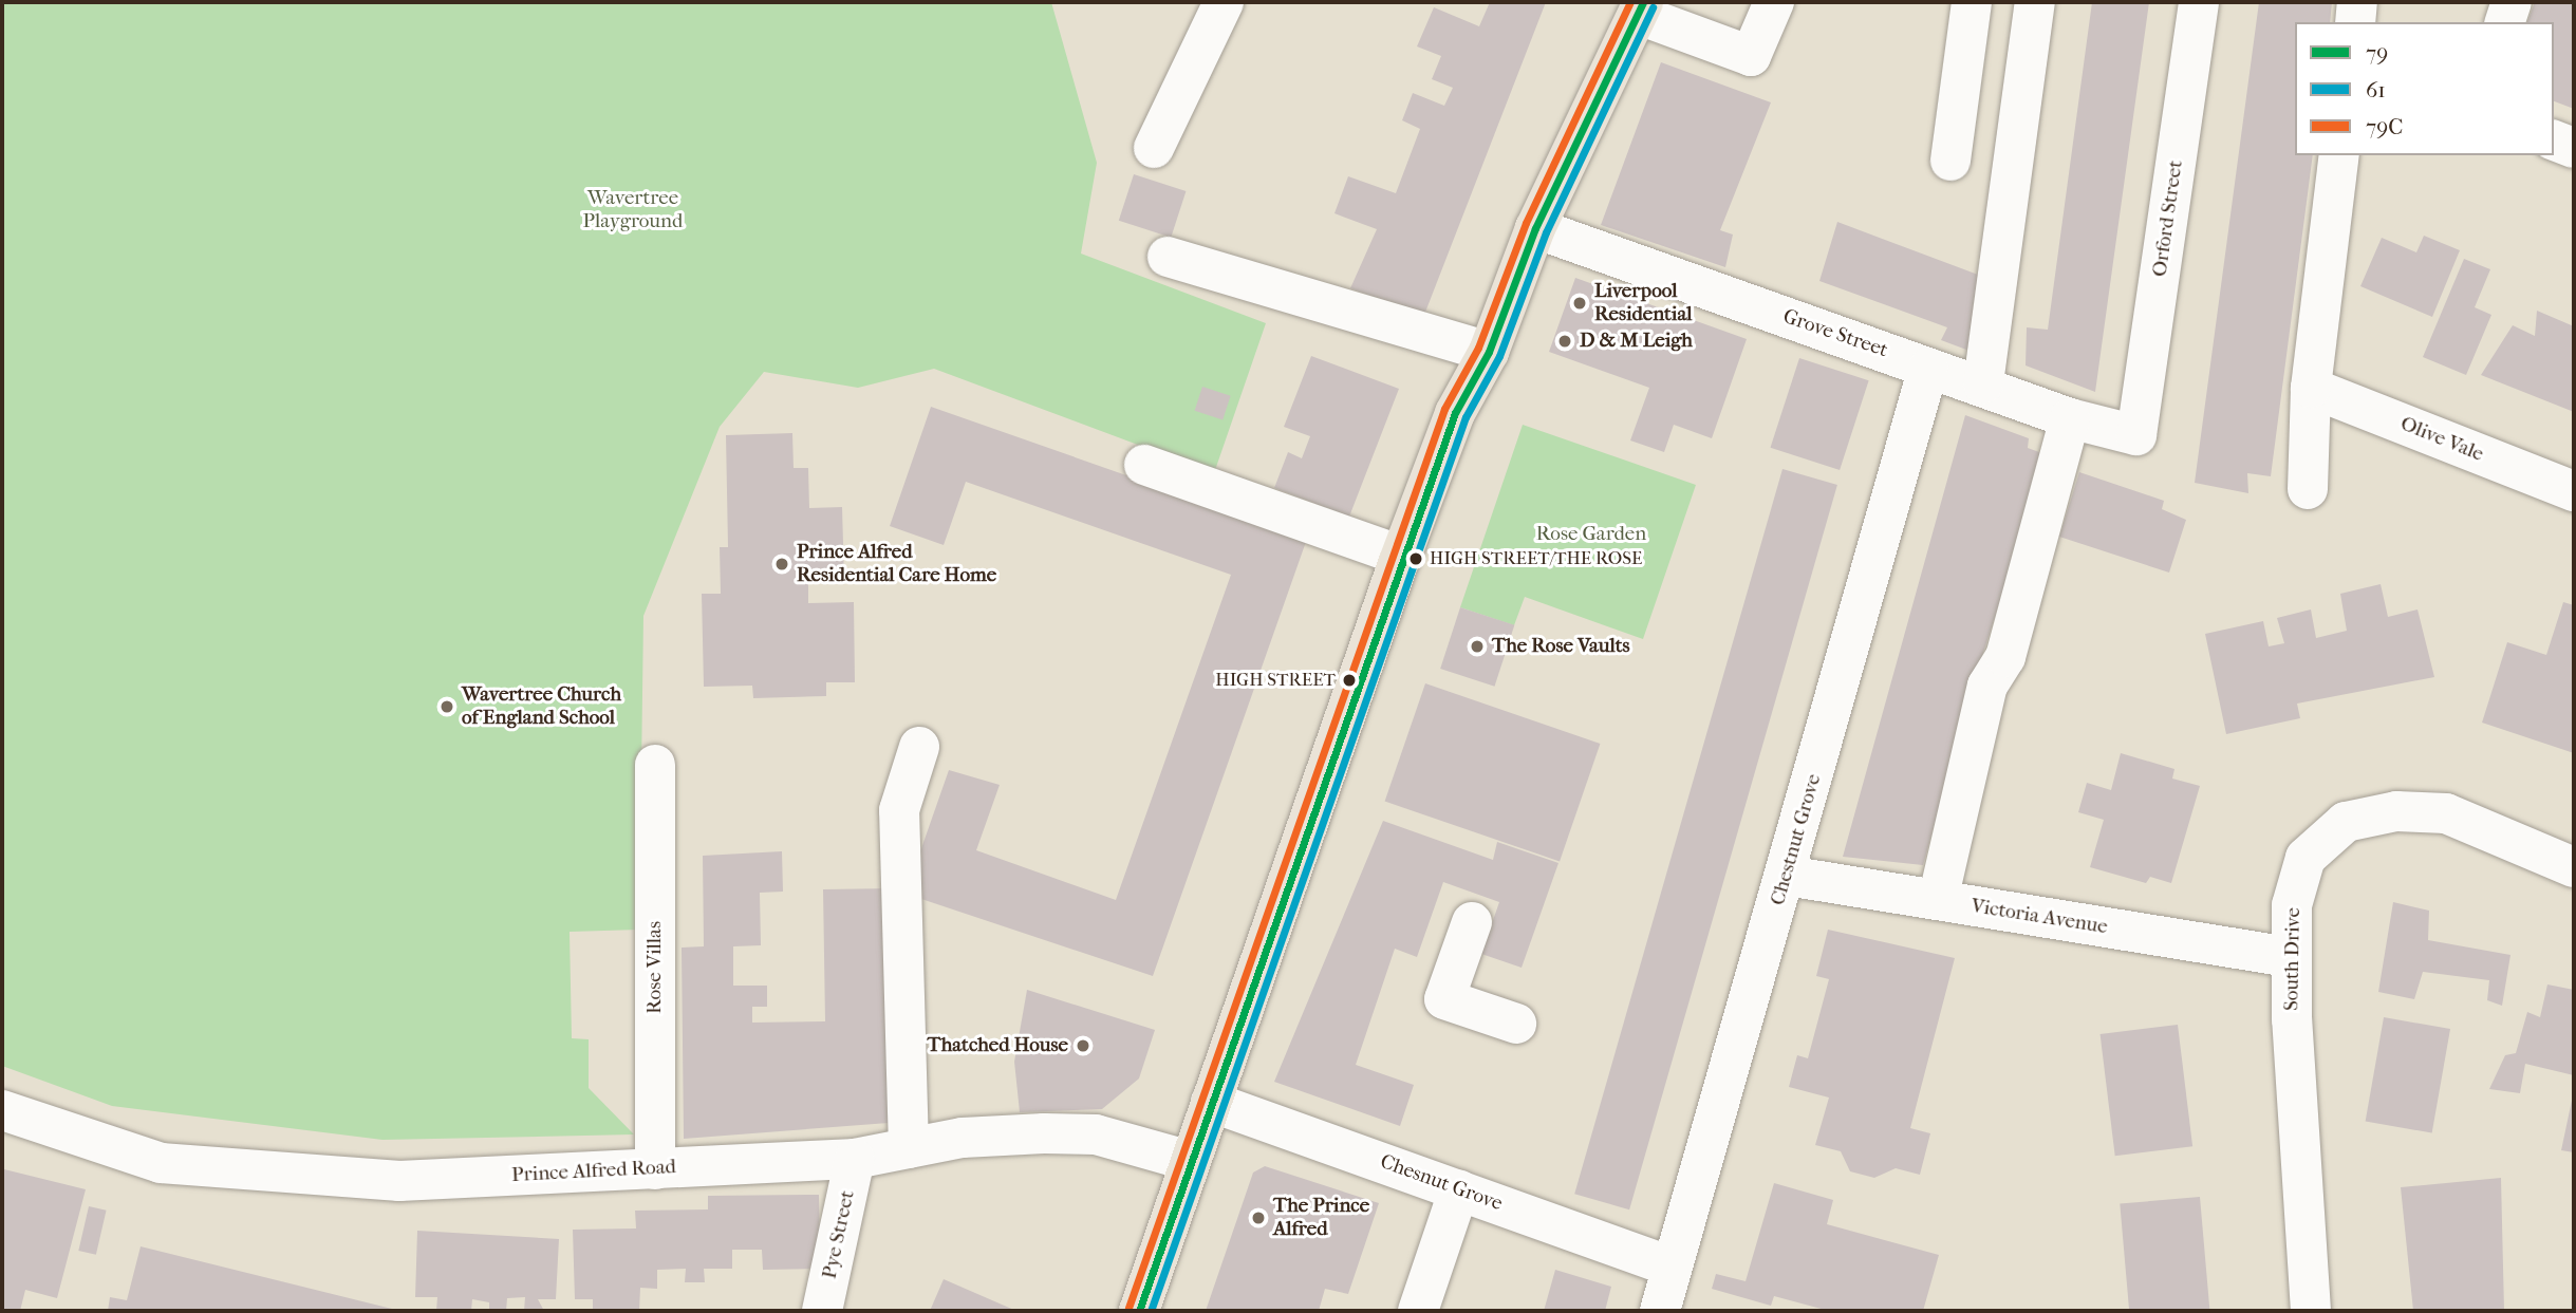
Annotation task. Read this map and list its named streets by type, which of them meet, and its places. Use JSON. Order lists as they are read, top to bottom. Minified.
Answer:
{"streets":{"street":["Orford Street","Grove Street","Olive Vale","Chestnut Grove","Victoria Avenue","South Drive","Rose Villas","Prince Alfred Road","Chesnut Grove","Pye Street"]},"crossings":[["Orford Street","Grove Street"],["Grove Street","Chestnut Grove"],["Chestnut Grove","Victoria Avenue"],["Chestnut Grove","Chesnut Grove"],["Victoria Avenue","South Drive"],["Rose Villas","Prince Alfred Road"],["Prince Alfred Road","Pye Street"]],"parks":["Wavertree Playground","Rose Garden"],"places":["Liverpool Residential","D & M Leigh","HIGH STREET/THE ROSE","Prince Alfred Residential Care Home","The Rose Vaults","HIGH STREET","Wavertree Church of England School","Thatched House","The Prince Alfred"],"lines":["transit line 79","transit line 79C","transit line 61"],"legend":["79","61","79C"]}
